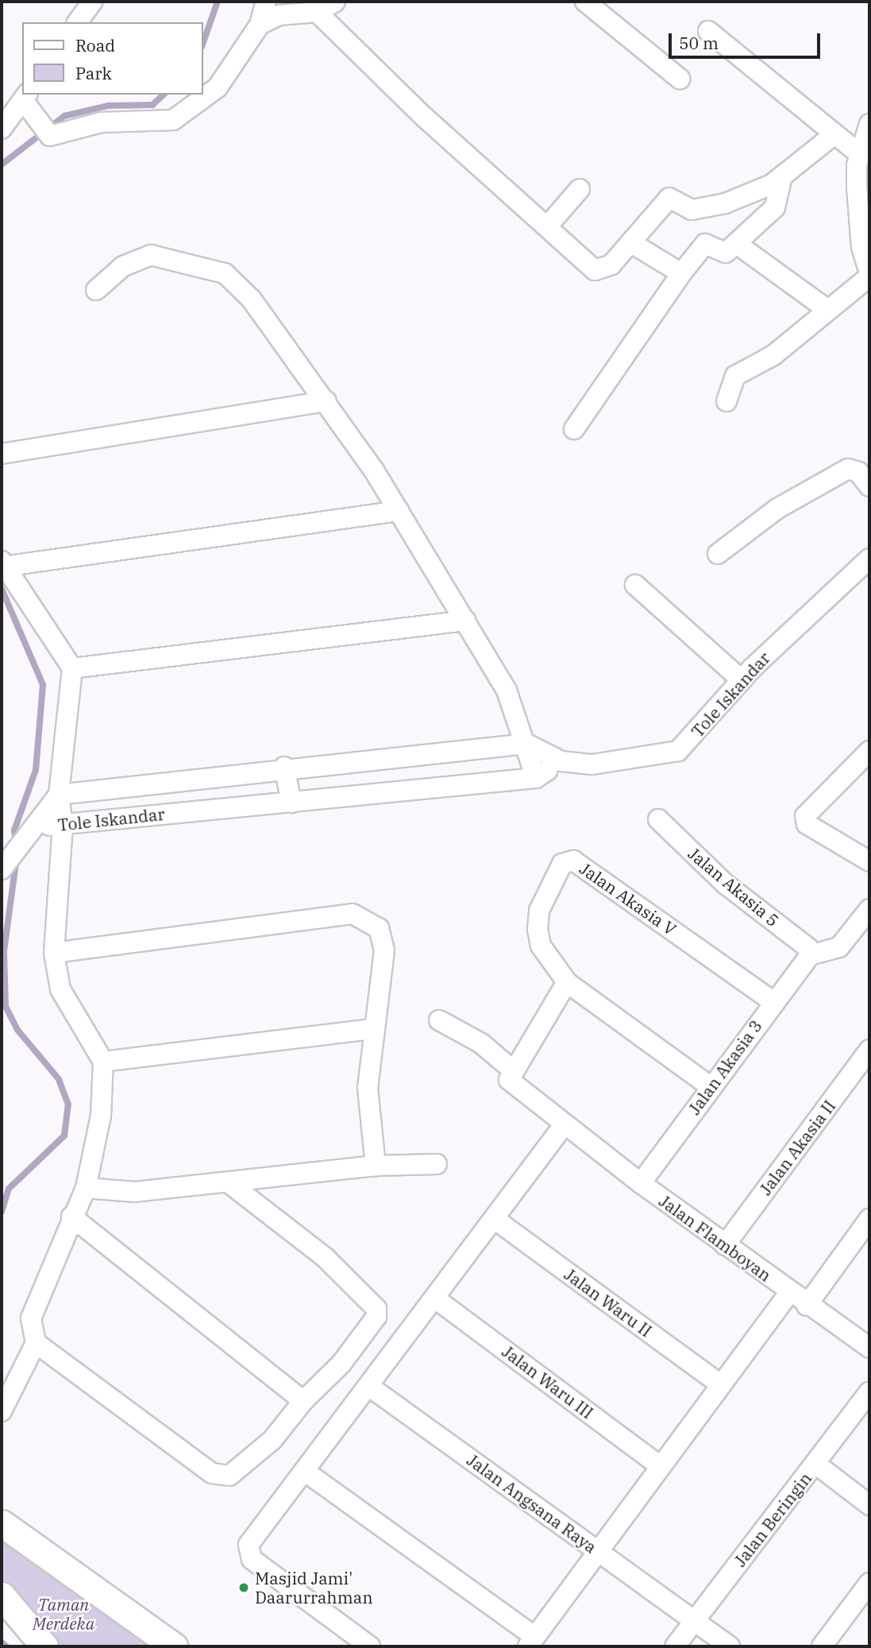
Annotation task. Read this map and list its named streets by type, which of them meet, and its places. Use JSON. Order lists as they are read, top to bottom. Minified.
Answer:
{"streets":{"street":["Tole Iskandar","Jalan Akasia 5","Jalan Akasia V","Jalan Akasia 3","Jalan Akasia II","Jalan Flamboyan","Jalan Waru II","Jalan Waru III","Jalan Angsana Raya","Jalan Beringin"]},"crossings":[["Jalan Akasia 5","Jalan Akasia 3"],["Jalan Akasia V","Jalan Akasia 3"],["Jalan Akasia 3","Jalan Flamboyan"],["Jalan Akasia II","Jalan Flamboyan"],["Jalan Angsana Raya","Jalan Beringin"]],"parks":["Taman Merdeka"],"places":["Masjid Jami' Daarurrahman"],"legend":["Road","Park"],"scale_bar":"50 m"}
